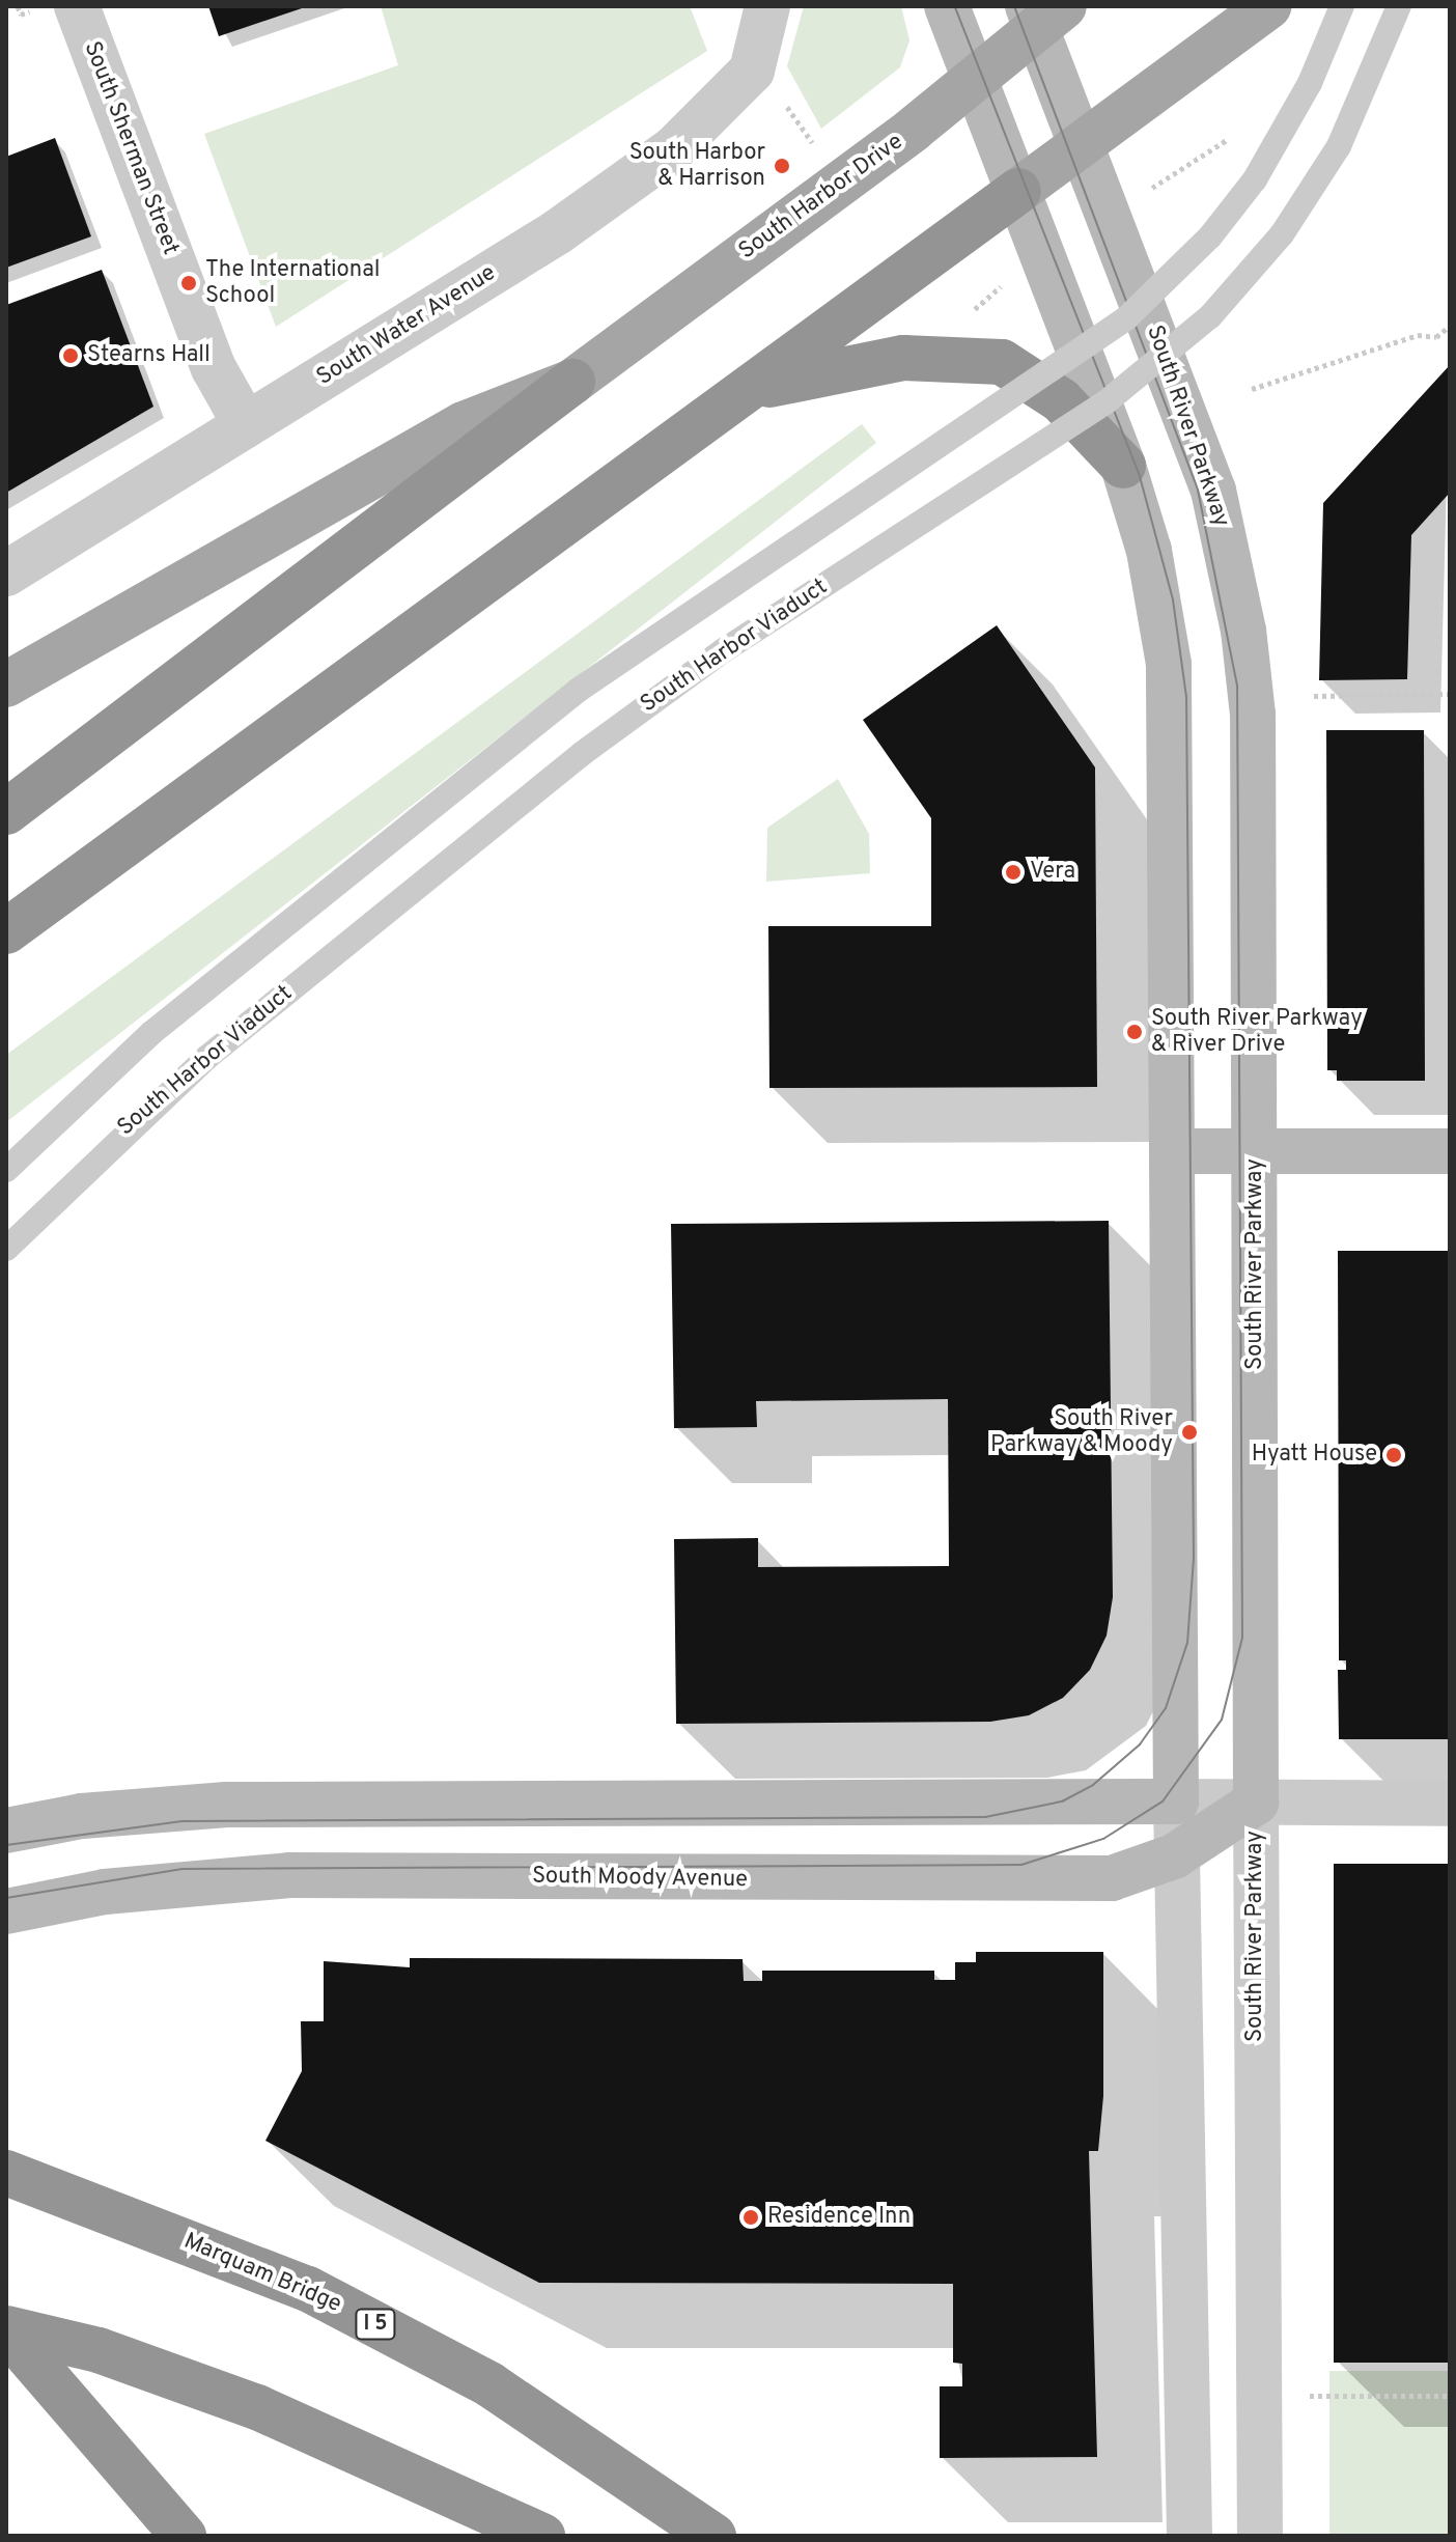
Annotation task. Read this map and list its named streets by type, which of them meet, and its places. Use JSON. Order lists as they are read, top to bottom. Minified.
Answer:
{"streets":{"highway":["Marquam Bridge","I 5"],"main road":["South Harbor Drive"],"street":["South Sherman Street","South Water Avenue","South River Parkway","South Moody Avenue"],"lane":["South Harbor Viaduct"]},"crossings":[["South Sherman Street","South Water Avenue"],["South Harbor Drive","South River Parkway"],["South River Parkway","South Moody Avenue"]],"places":["South Harbor & Harrison","The International School","Stearns Hall","Vera","South River Parkway & River Drive","South River Parkway & Moody","Hyatt House","Residence Inn"]}
